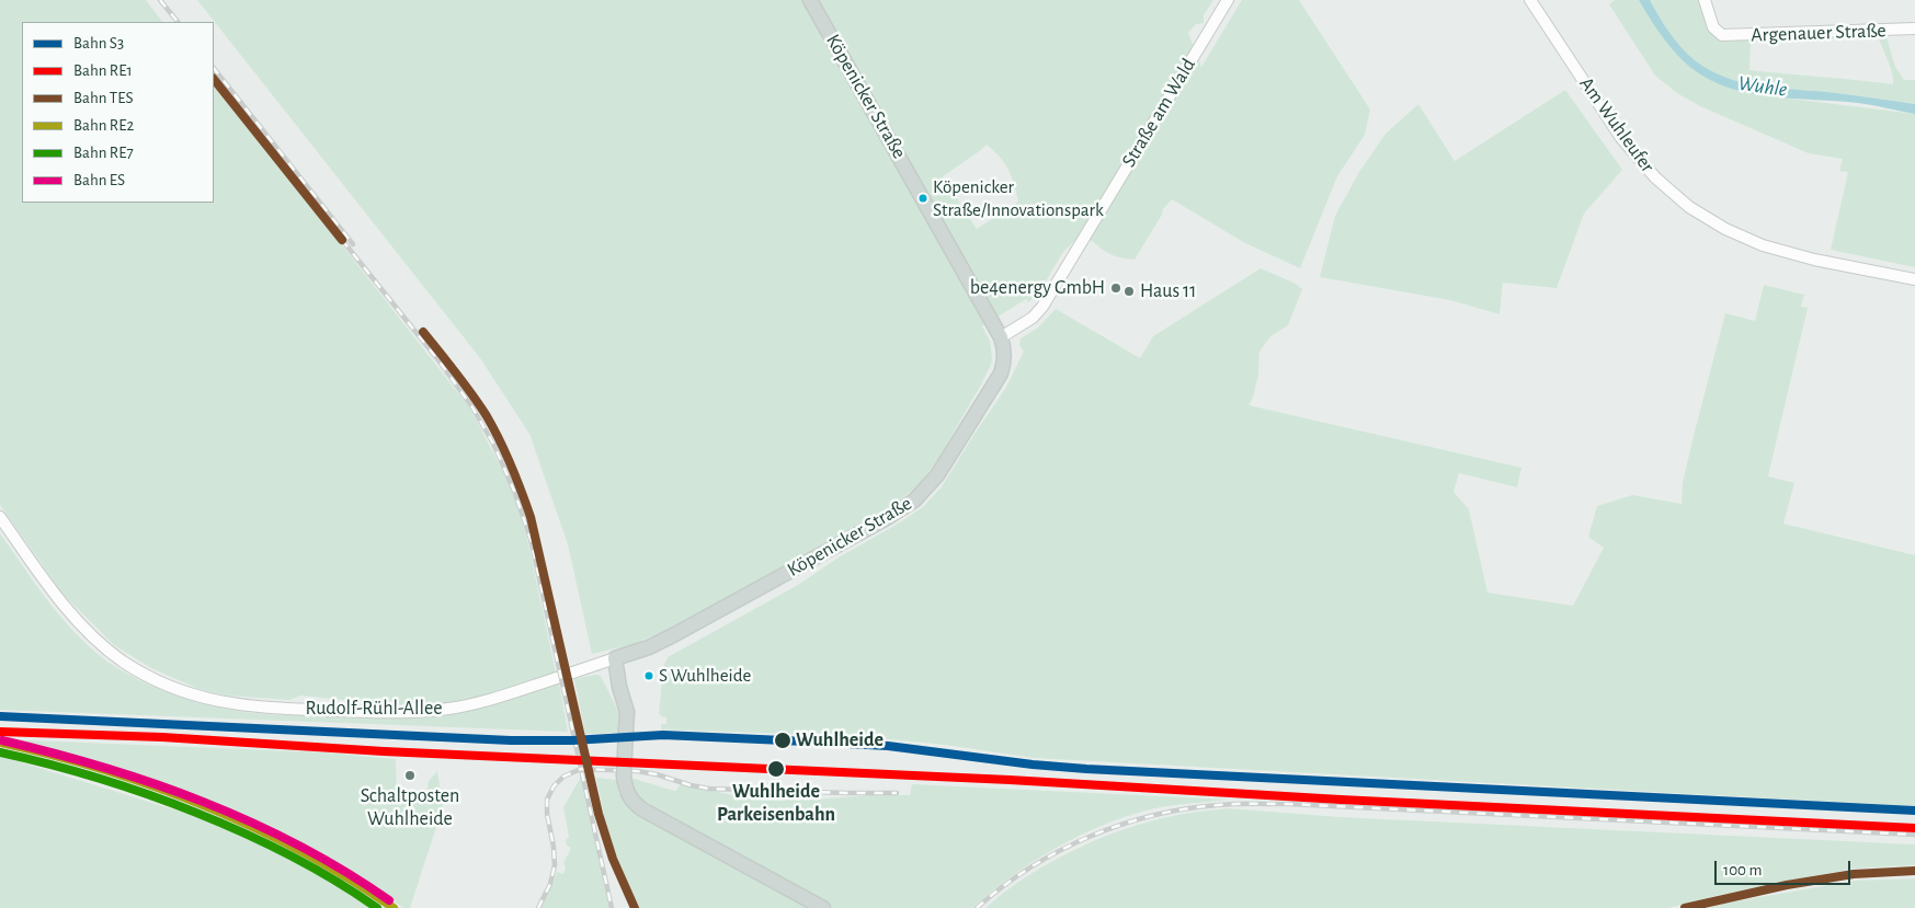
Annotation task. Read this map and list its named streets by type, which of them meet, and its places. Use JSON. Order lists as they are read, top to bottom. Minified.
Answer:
{"streets":{"main road":["Köpenicker Straße"],"street":["Argenauer Straße","Straße am Wald","Am Wuhleufer","Rudolf-Rühl-Allee"]},"crossings":[["Köpenicker Straße","Straße am Wald"],["Köpenicker Straße","Rudolf-Rühl-Allee"]],"water":["Wuhle"],"places":["Köpenicker Straße/Innovationspark","be4energy GmbH","Haus 11","S Wuhlheide","Wuhlheide","Wuhlheide Parkeisenbahn","Schaltposten Wuhlheide"],"lines":["rail line TES","rail line S3","rail line RE1","rail line ES","rail line RE2","rail line RE7"],"legend":["Bahn S3","Bahn RE1","Bahn TES","Bahn RE2","Bahn RE7","Bahn ES"],"scale_bar":"100 m"}
